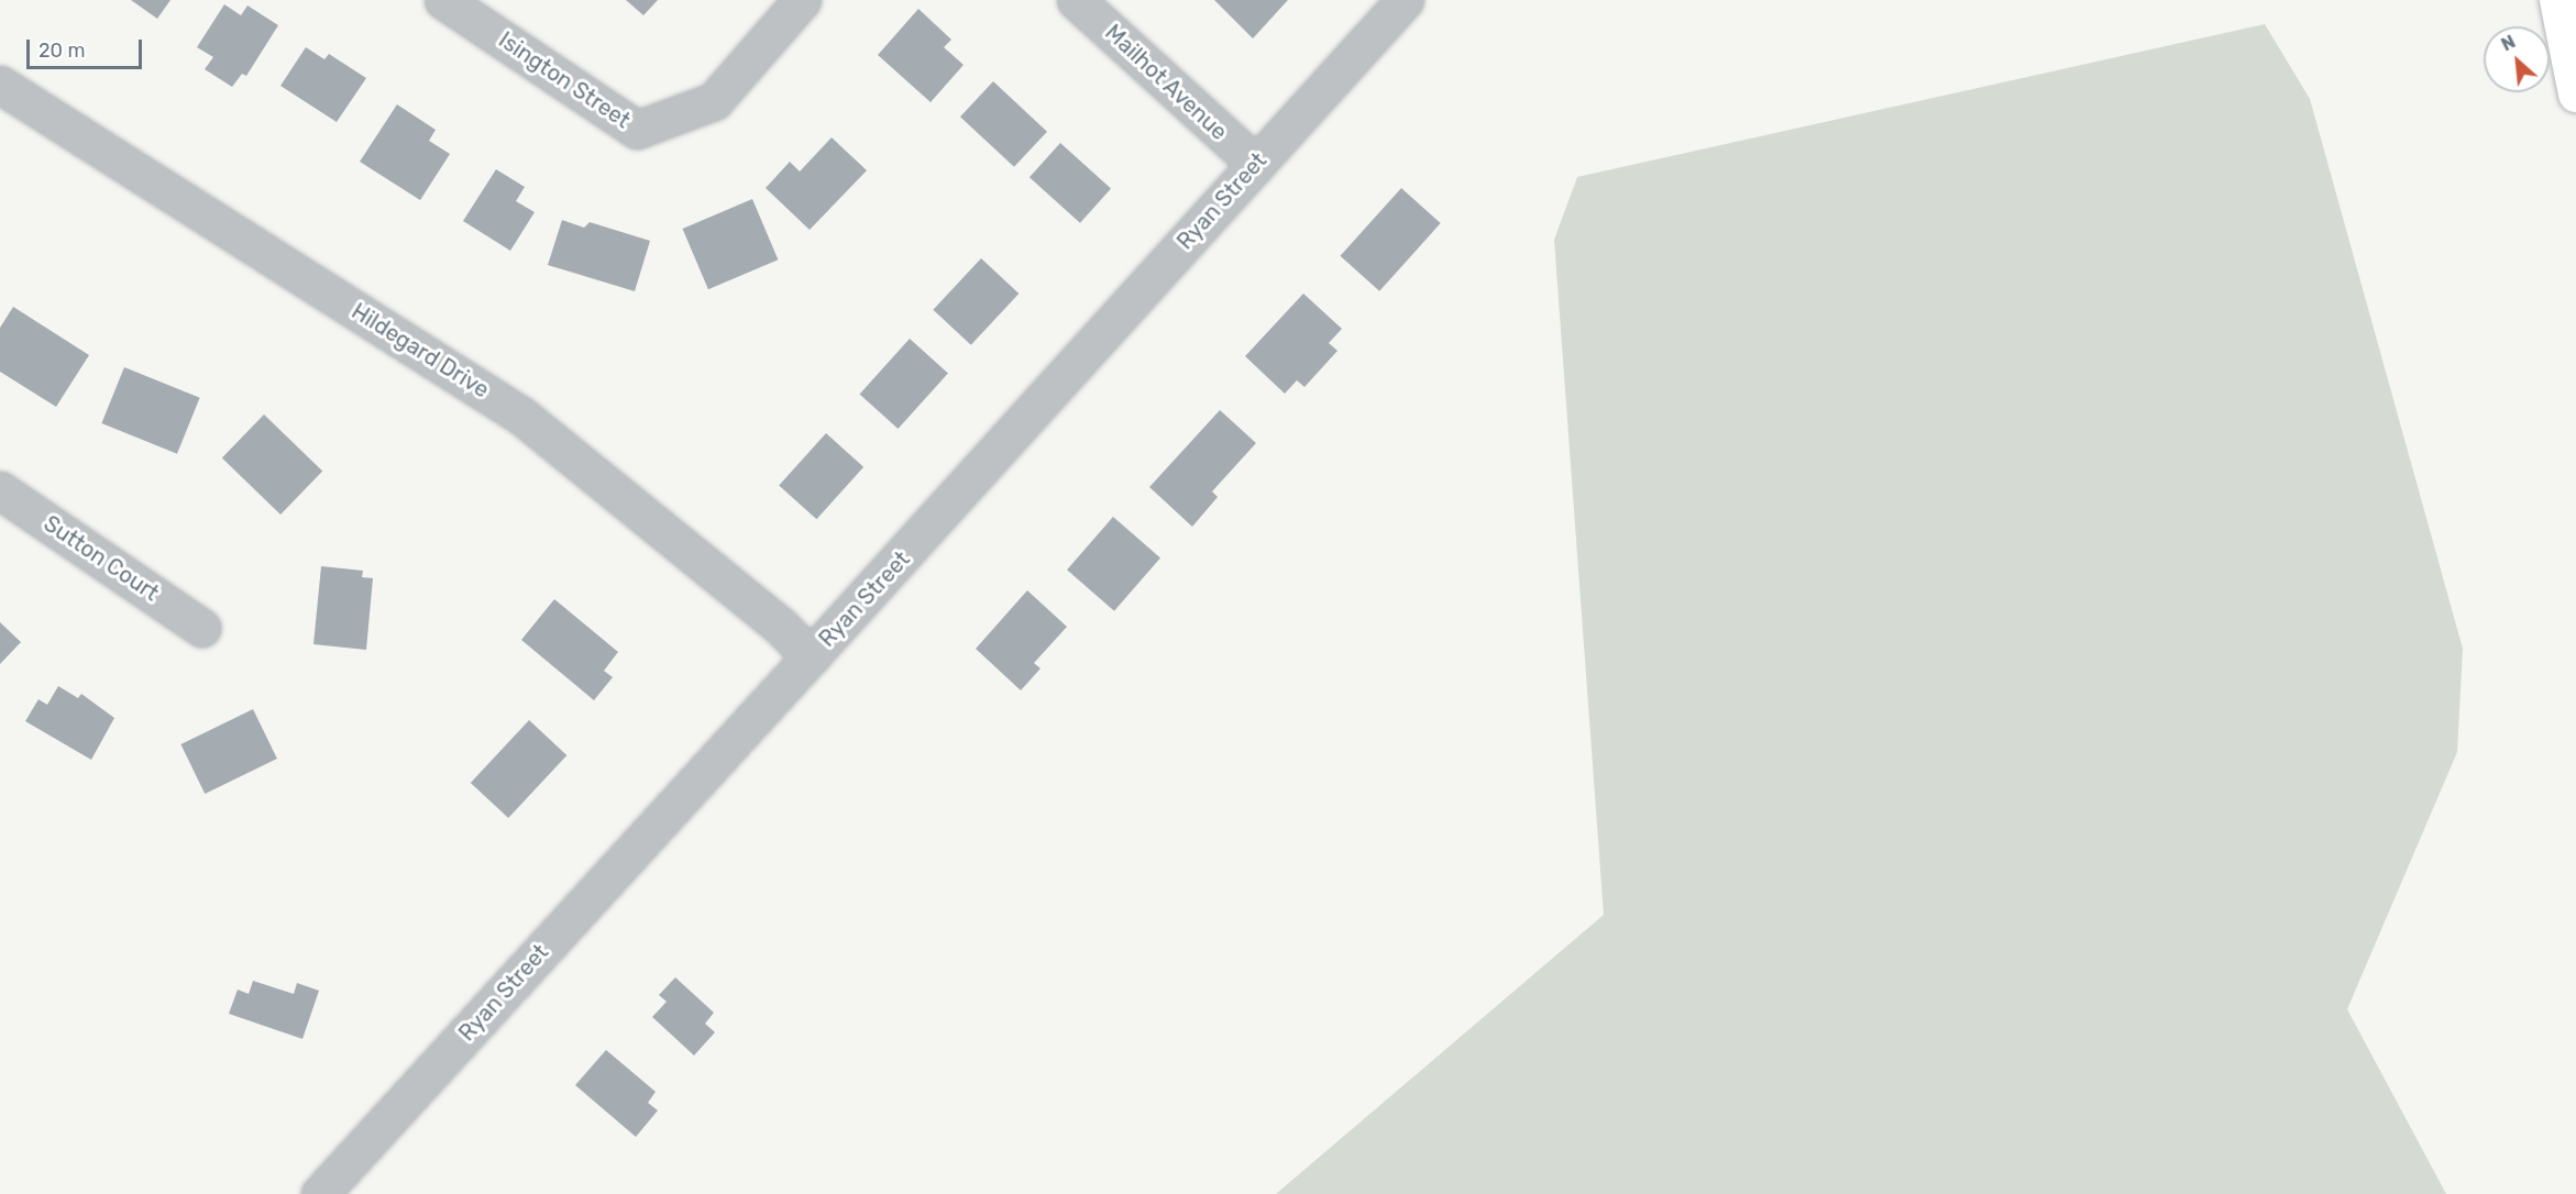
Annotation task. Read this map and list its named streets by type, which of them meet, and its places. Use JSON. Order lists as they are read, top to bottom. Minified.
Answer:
{"streets":{"street":["Isington Street","Mailhot Avenue","Ryan Street","Hildegard Drive","Sutton Court"]},"crossings":[["Mailhot Avenue","Ryan Street"],["Ryan Street","Hildegard Drive"]],"scale_bar":"20 m","north":"top left"}
